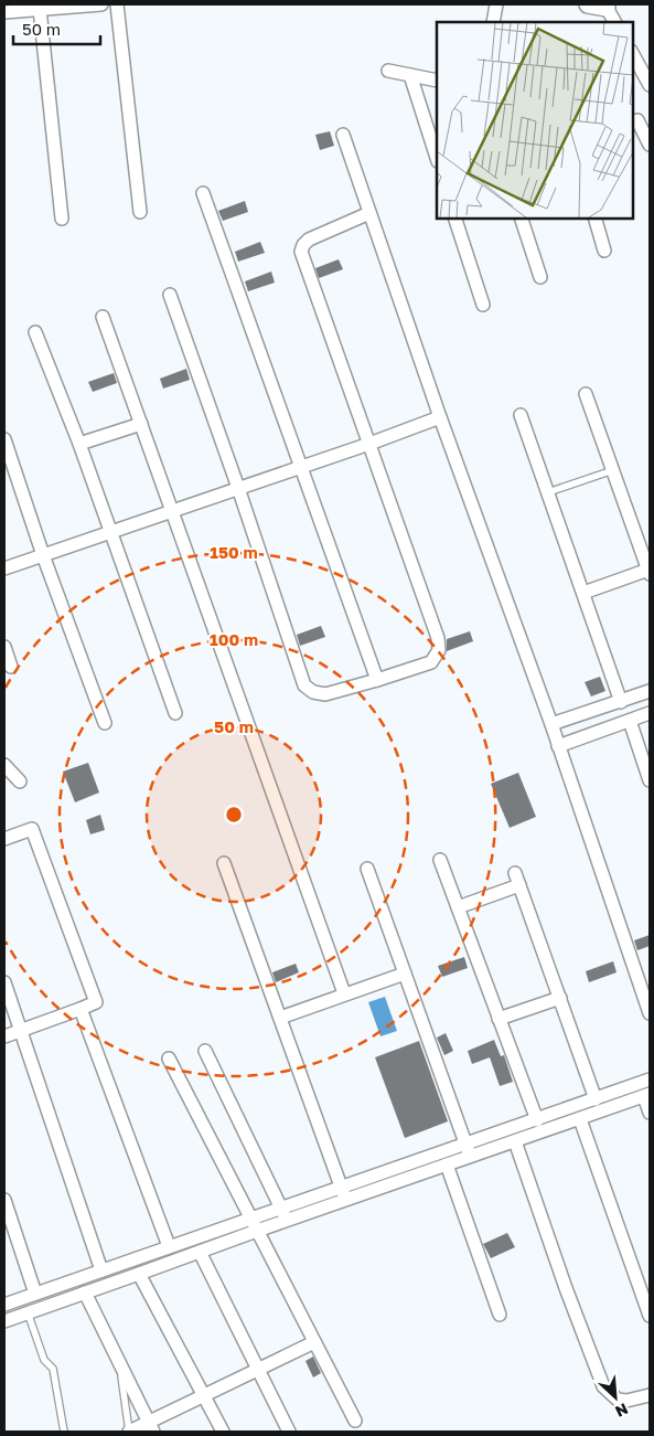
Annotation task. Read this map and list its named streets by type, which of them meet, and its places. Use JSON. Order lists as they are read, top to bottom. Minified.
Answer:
{"scale_bar":"50 m","north":"bottom right","rings":["150 m","100 m","50 m"]}
